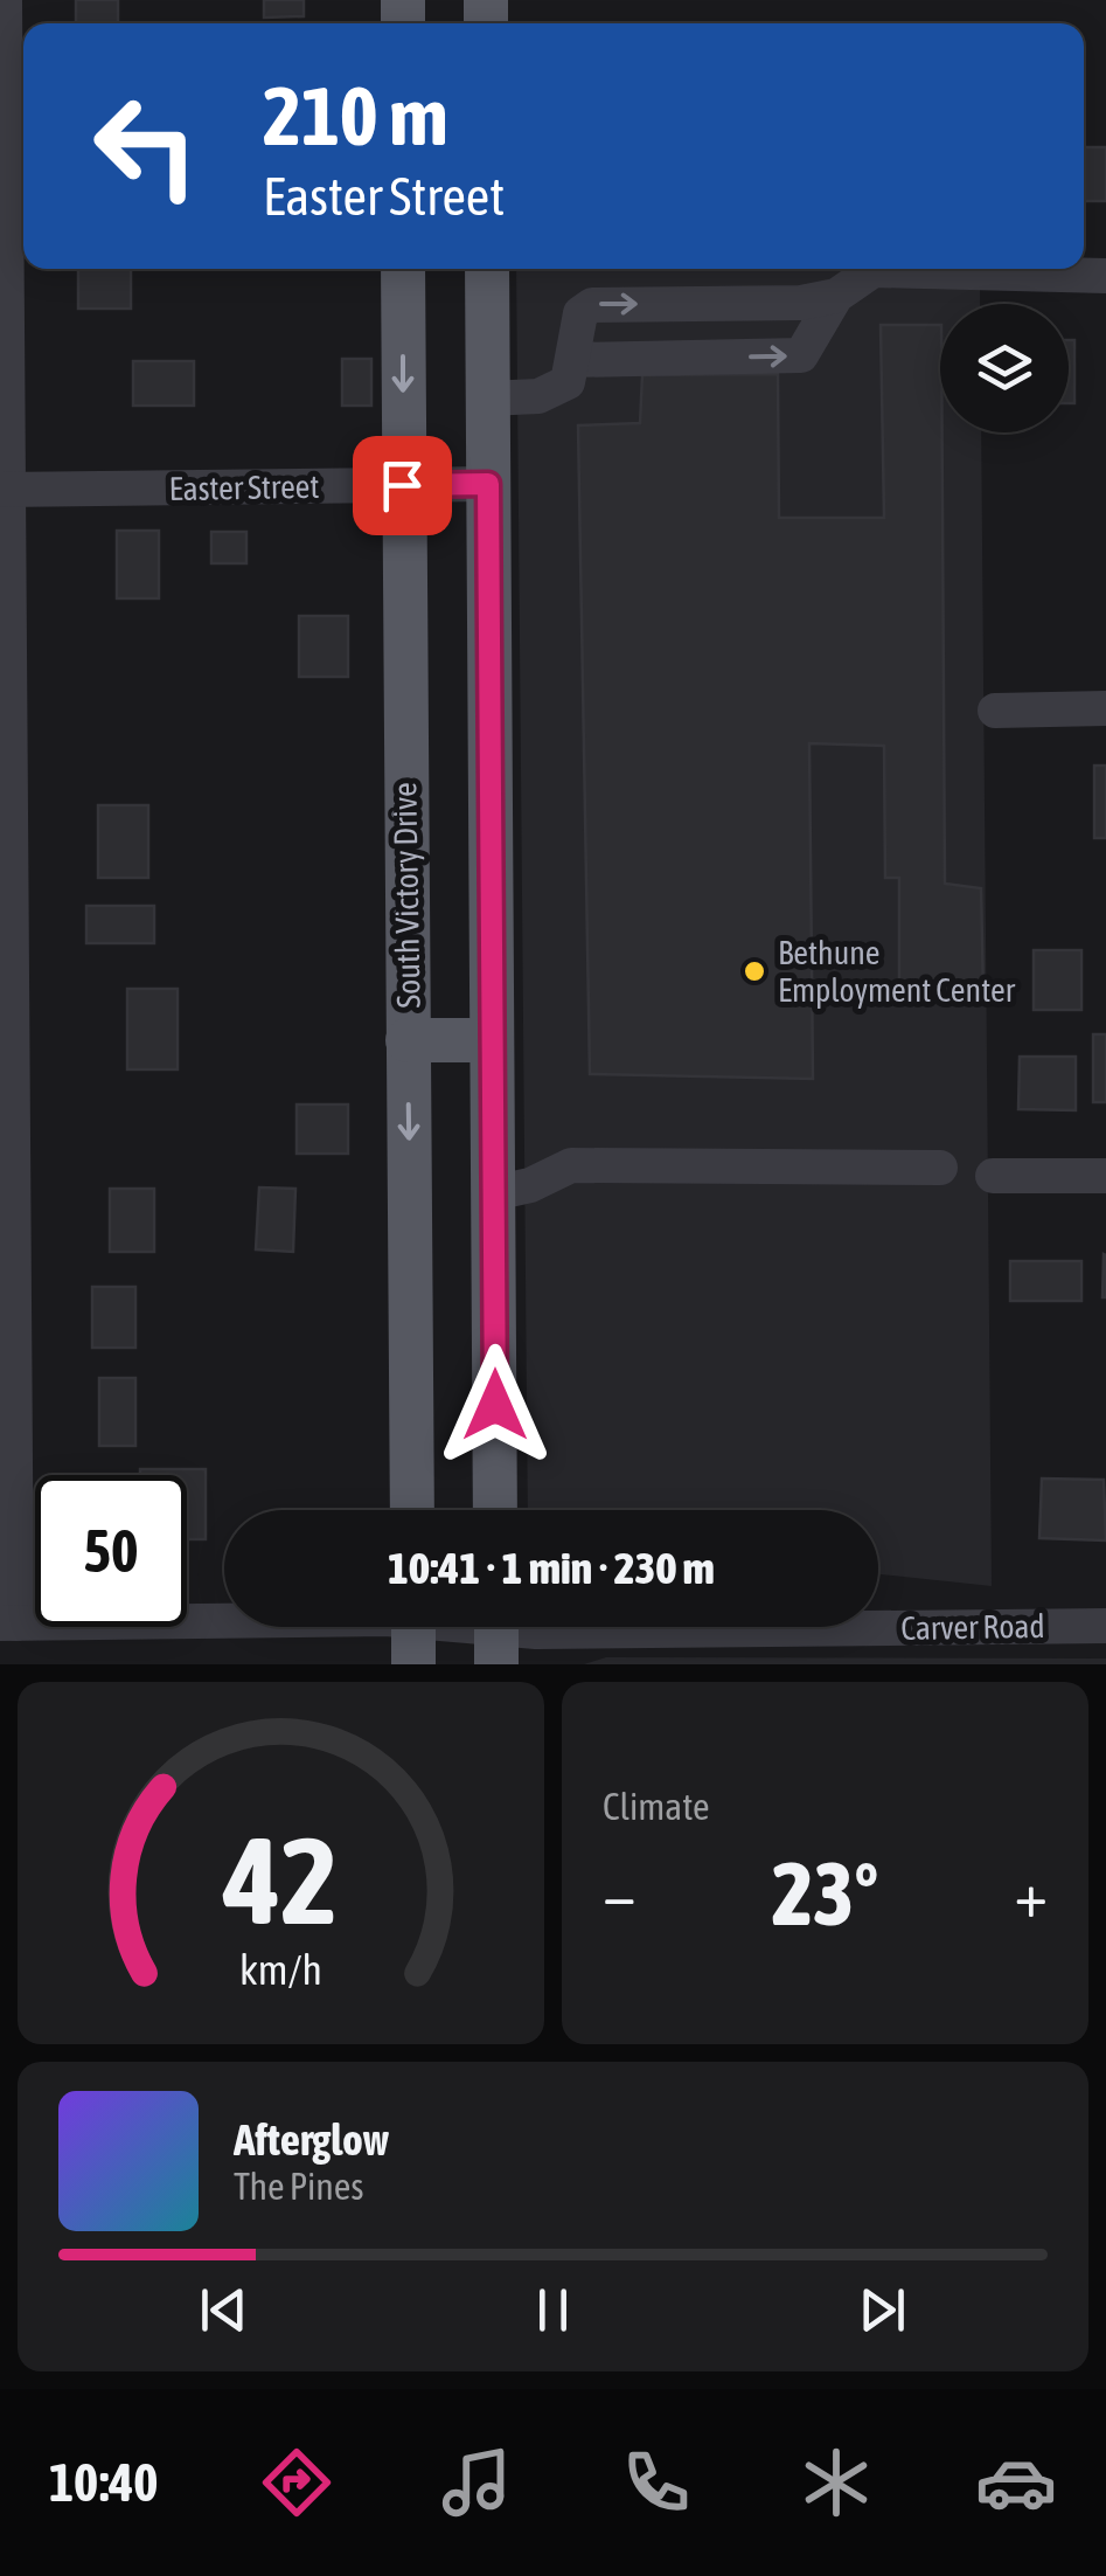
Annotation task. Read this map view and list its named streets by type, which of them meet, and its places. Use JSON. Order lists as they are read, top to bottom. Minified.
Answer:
{"streets":{"main road":["South Victory Drive"],"street":["Easter Street","Carver Road"]},"crossings":[["Easter Street","South Victory Drive"]],"places":["Bethune Employment Center"],"page":{"turn":["210 m","Easter Street"],"limit":"50","trip":"10:41 · 1 min · 230 m","tile":"Climate","heat":["−","23°","+"],"song":["Afterglow","The Pines"],"tabs":"10:40","gauge":["42","km/h"]}}
